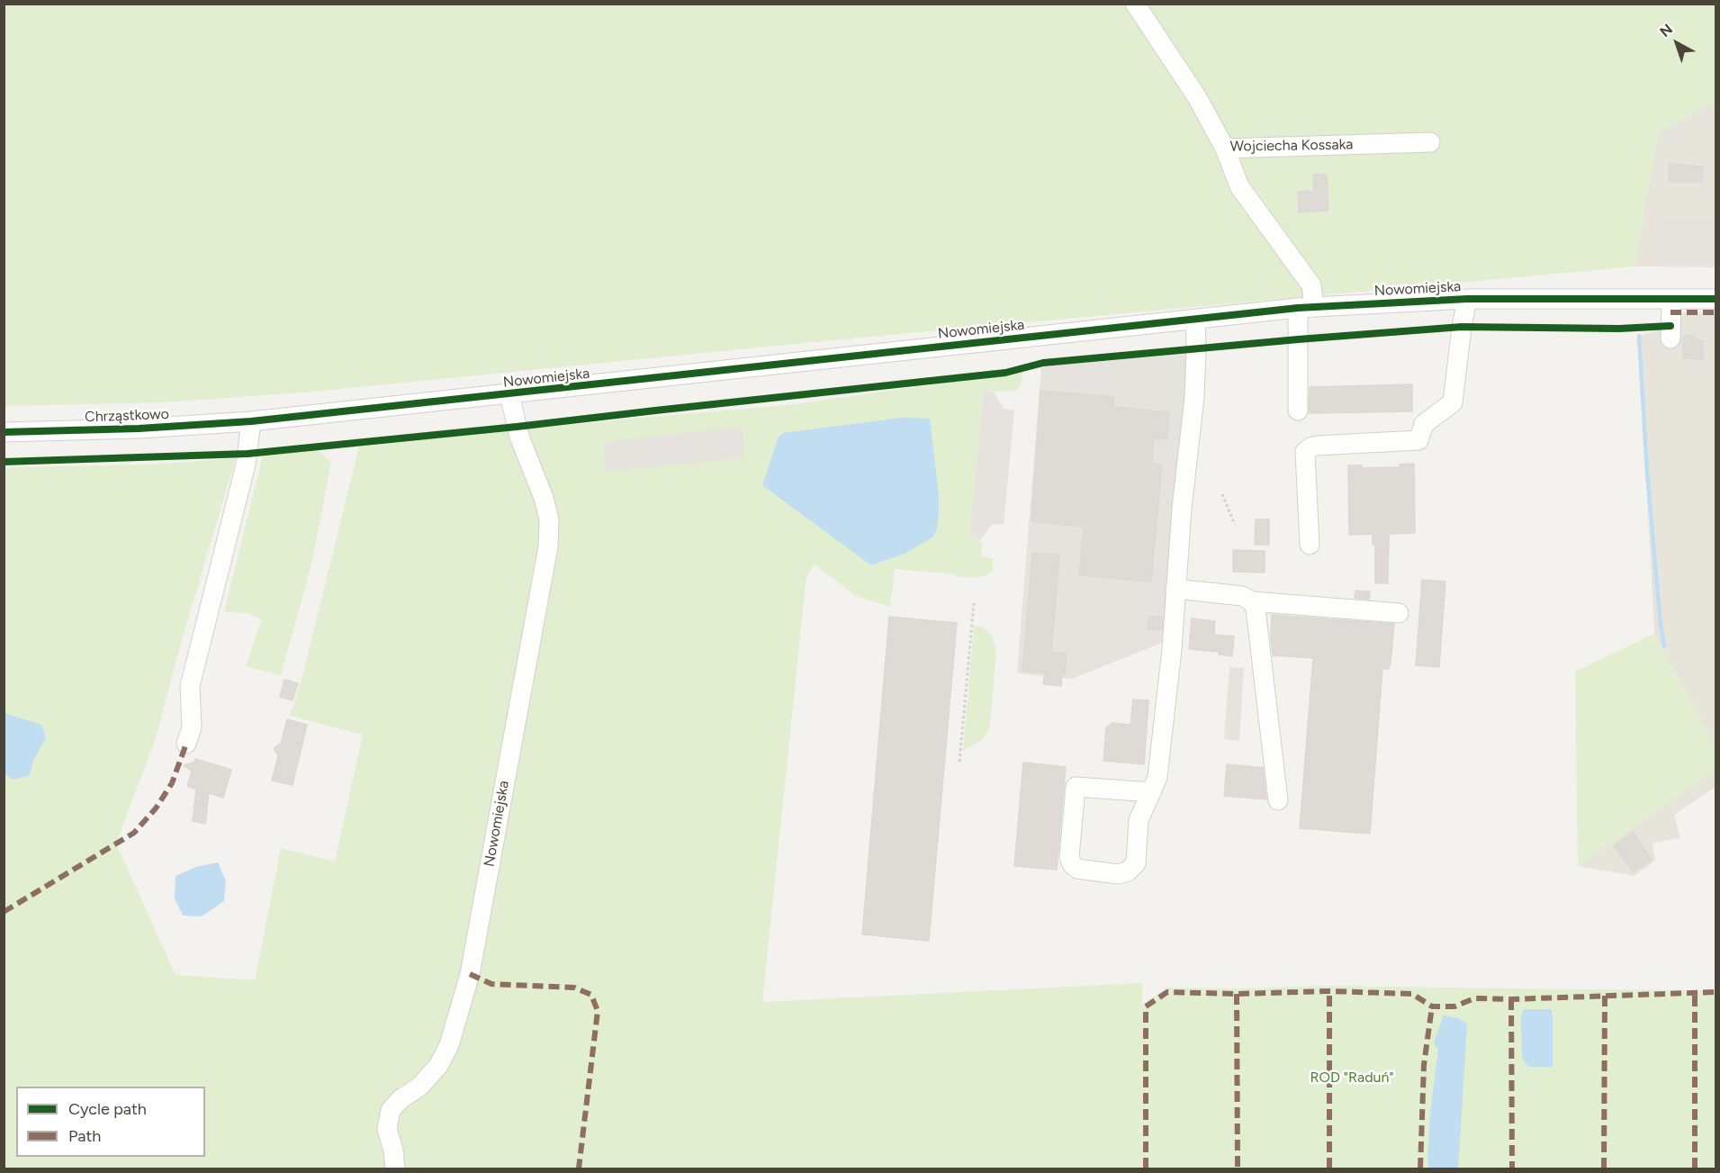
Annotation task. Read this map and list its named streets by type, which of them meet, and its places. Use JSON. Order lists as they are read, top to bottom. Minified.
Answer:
{"streets":{"street":["Wojciecha Kossaka","Nowomiejska","Chrząstkowo"]},"crossings":[["Nowomiejska","Chrząstkowo"]],"parks":["ROD \"Raduń\""],"legend":["Cycle path","Path"],"north":"top left"}
